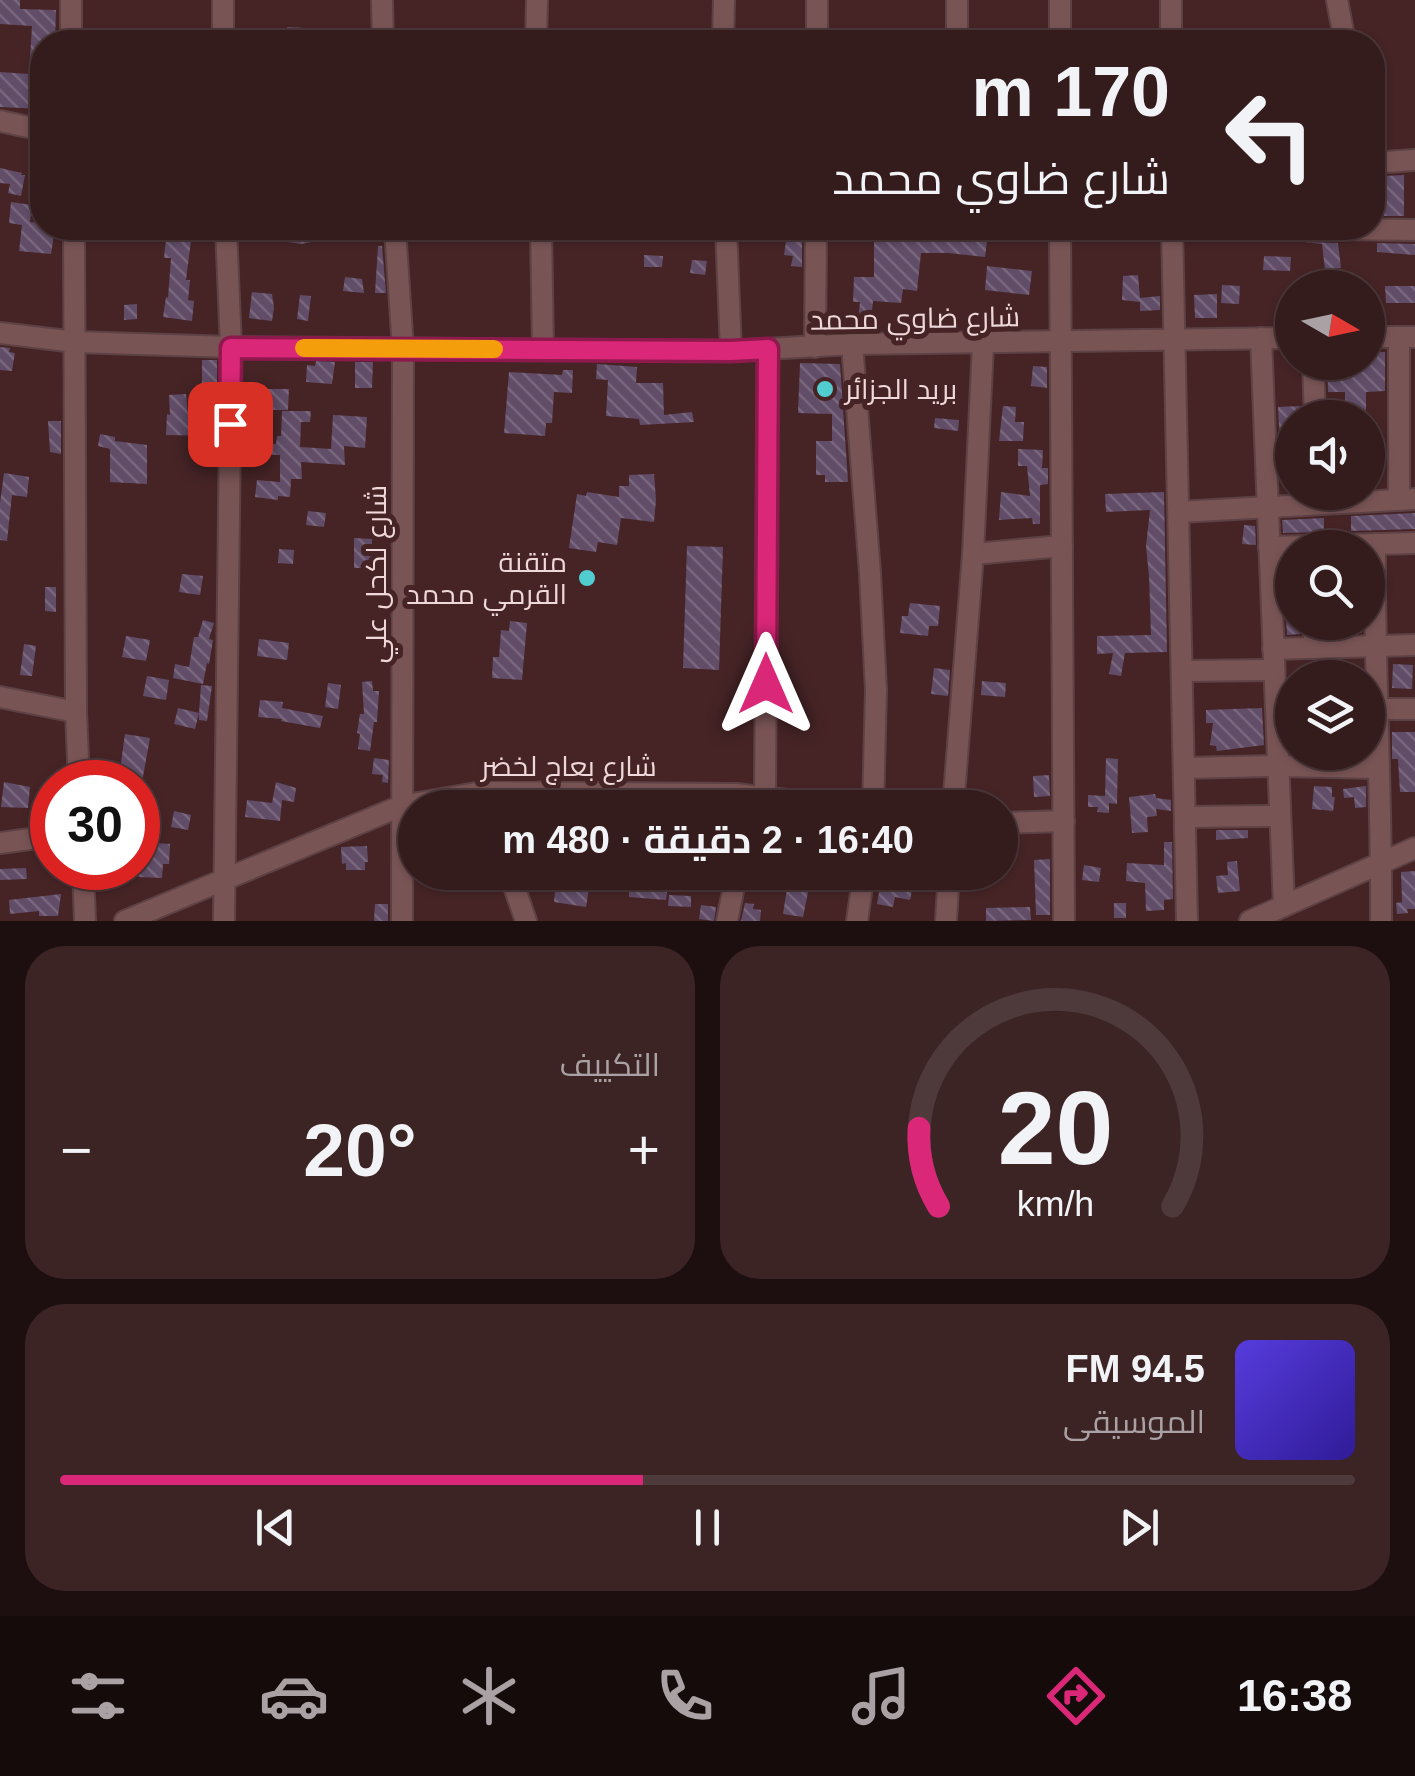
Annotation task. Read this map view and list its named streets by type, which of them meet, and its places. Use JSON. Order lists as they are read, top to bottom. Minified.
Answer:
{"streets":{"street":["شارع ضاوي محمد","شارع لكحل علي","شارع بعاج لخضر"]},"crossings":[["شارع ضاوي محمد","شارع لكحل علي"]],"places":["بريد الجزائر","متقنة القرمي محمد"],"north":"right","page":{"turn":["170 m","شارع ضاوي محمد"],"limit":"30","trip":"16:40 · 2 دقيقة · 480 m","tile":"التكييف","heat":["−","20°","+"],"song":["94.5 FM","الموسيقى"],"tabs":"16:38","gauge":["20","km/h"]}}
